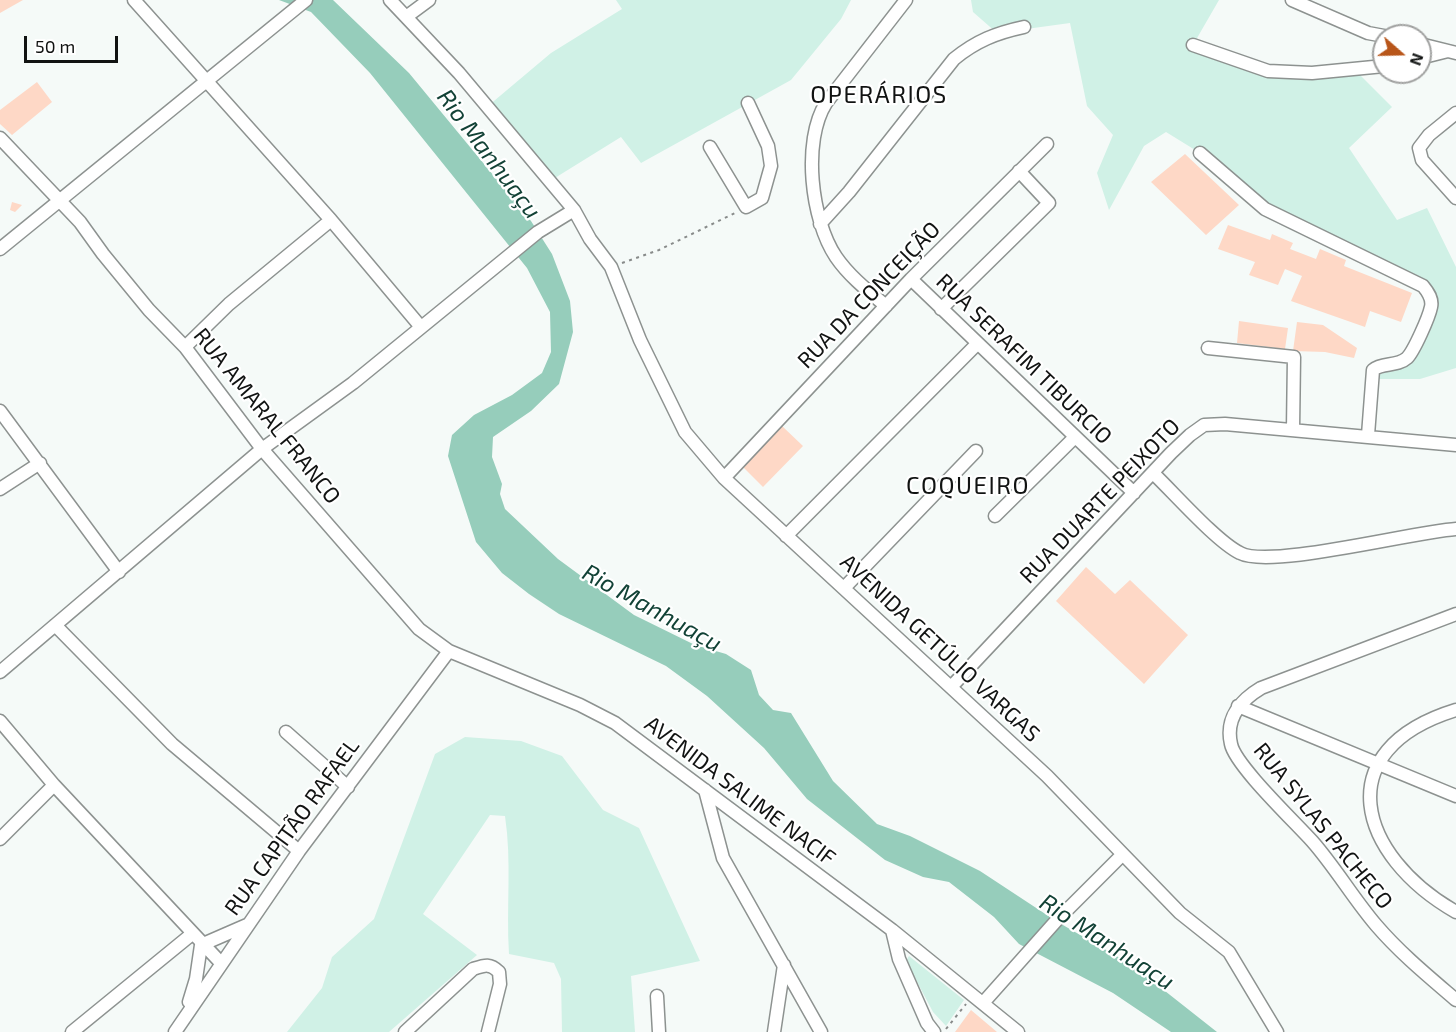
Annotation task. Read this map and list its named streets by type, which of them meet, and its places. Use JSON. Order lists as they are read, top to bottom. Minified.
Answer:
{"streets":{"street":["RUA DA CONCEIÇÃO","RUA SERAFIM TIBURCIO","RUA AMARAL FRANCO","RUA DUARTE PEIXOTO","AVENIDA GETÚLIO VARGAS","AVENIDA SALIME NACIF","RUA SYLAS PACHECO","RUA CAPITÃO RAFAEL"]},"crossings":[["RUA DA CONCEIÇÃO","RUA SERAFIM TIBURCIO"],["RUA DA CONCEIÇÃO","AVENIDA GETÚLIO VARGAS"],["RUA SERAFIM TIBURCIO","RUA DUARTE PEIXOTO"],["RUA AMARAL FRANCO","AVENIDA SALIME NACIF"],["RUA AMARAL FRANCO","RUA CAPITÃO RAFAEL"],["RUA DUARTE PEIXOTO","AVENIDA GETÚLIO VARGAS"],["AVENIDA SALIME NACIF","RUA CAPITÃO RAFAEL"]],"districts":["OPERÁRIOS","COQUEIRO"],"water":["Rio Manhuaçu"],"scale_bar":"50 m","north":"right"}
